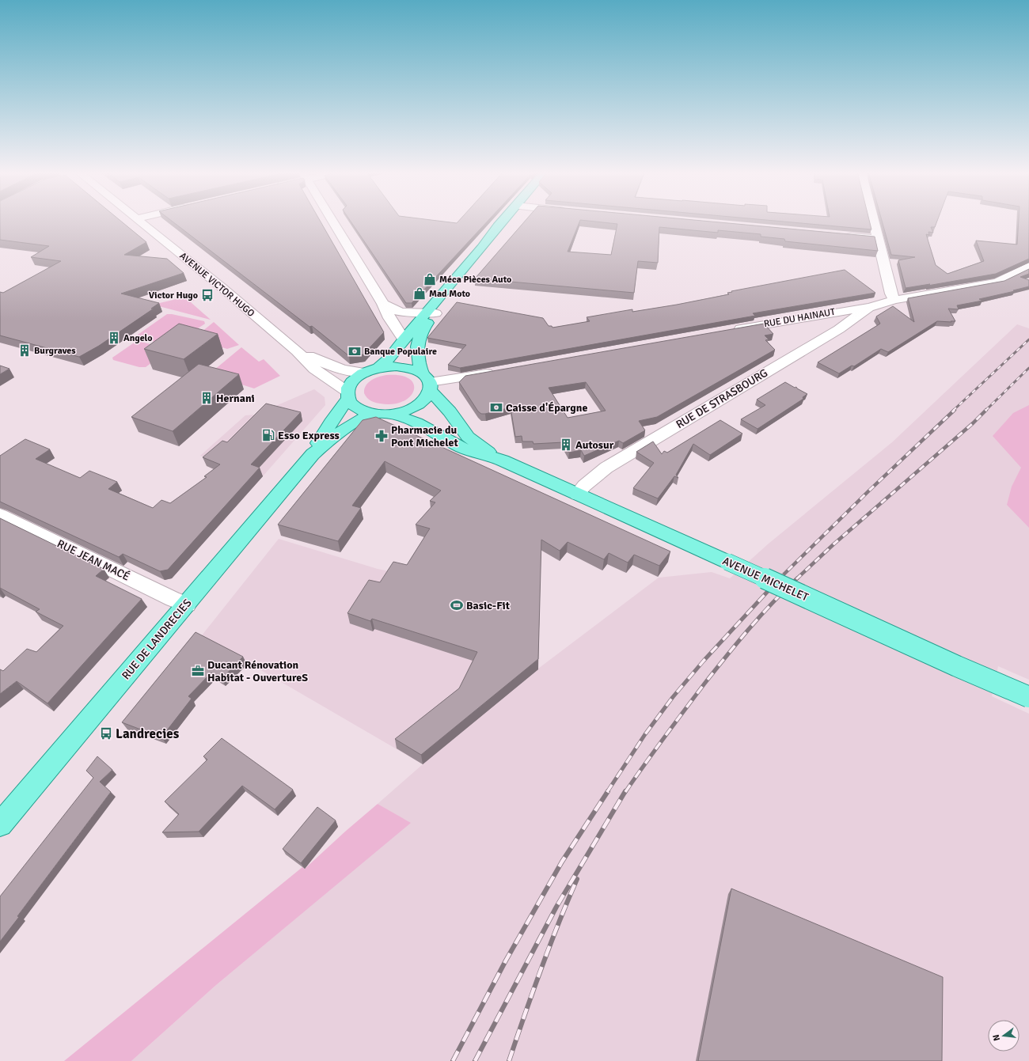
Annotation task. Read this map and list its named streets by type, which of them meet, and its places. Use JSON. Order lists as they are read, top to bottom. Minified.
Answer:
{"streets":{"main road":["AVENUE MICHELET","RUE DE LANDRECIES"],"street":["AVENUE VICTOR HUGO","RUE DU HAINAUT","RUE DE STRASBOURG","RUE JEAN MACÉ"]},"crossings":[["AVENUE VICTOR HUGO","AVENUE MICHELET"],["AVENUE VICTOR HUGO","RUE DE LANDRECIES"],["RUE DU HAINAUT","RUE DE STRASBOURG"],["RUE DE STRASBOURG","AVENUE MICHELET"],["RUE JEAN MACÉ","RUE DE LANDRECIES"],["AVENUE MICHELET","RUE DE LANDRECIES"]],"places":{"shop":["Méca Pièces Auto","Mad Moto"],"bus stop":["Victor Hugo","Landrecies"],"building":["Angelo","Burgraves","Hernani","Autosur"],"bank":["Banque Populaire","Caisse d'Épargne"],"fuel station":["Esso Express"],"pharmacy":["Pharmacie du Pont Michelet"],"sports":["Basic-Fit"],"office":["Ducant Rénovation Habitat - OuvertureS"]},"north":"left"}
